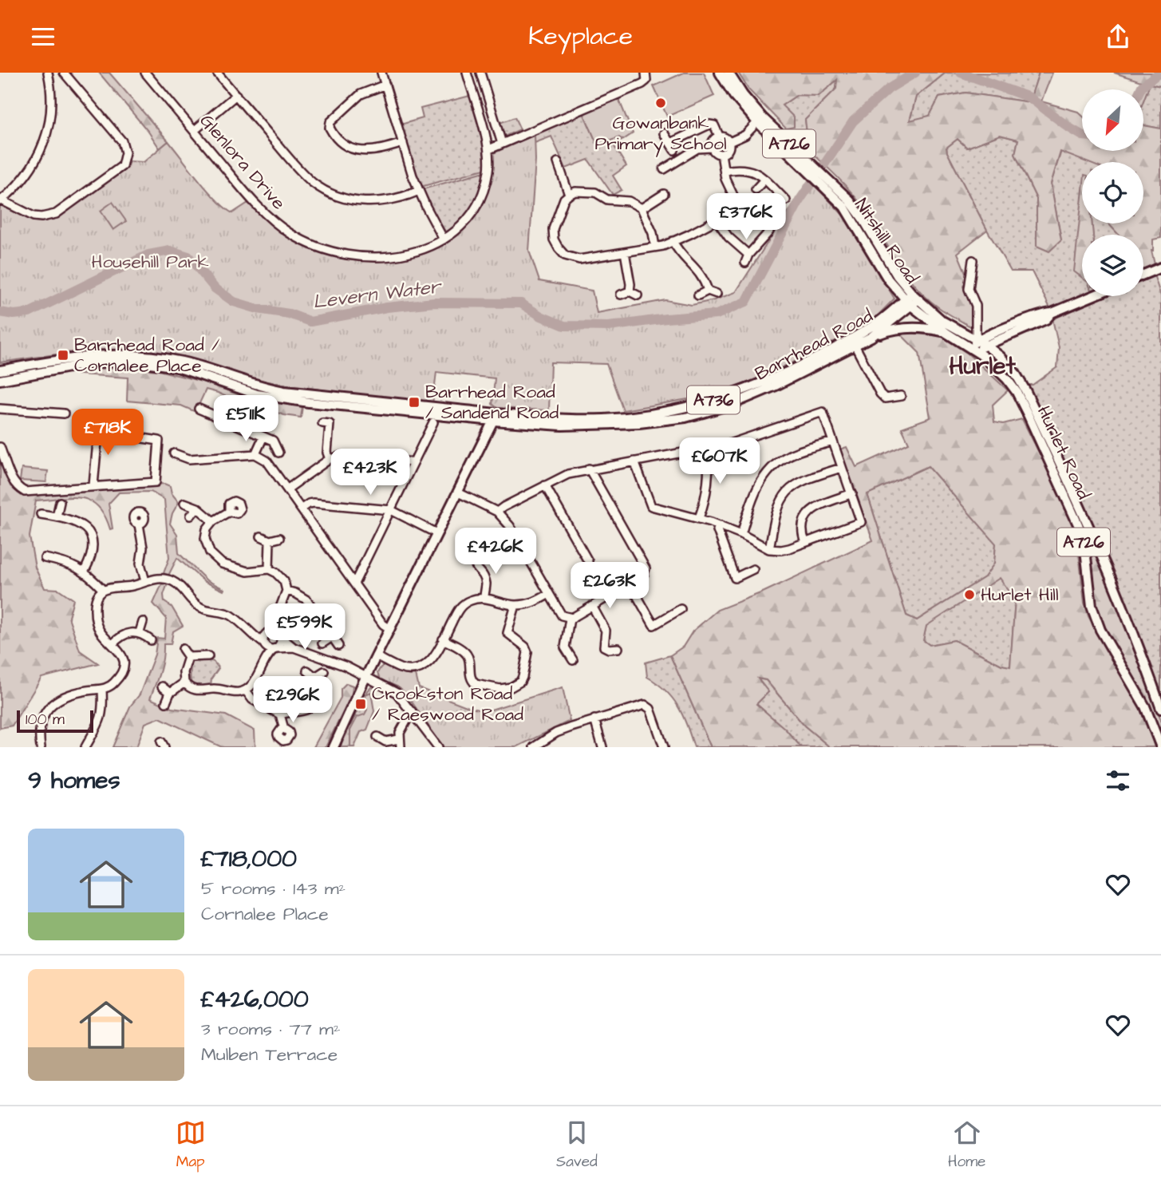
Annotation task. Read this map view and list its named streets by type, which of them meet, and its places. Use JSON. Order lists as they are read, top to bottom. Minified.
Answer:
{"streets":{"main road":["A726","Nitshill Road","Barrhead Road","A736","Hurlet Road"],"street":["Glenlora Drive"]},"crossings":[["Nitshill Road","Barrhead Road"],["Nitshill Road","Hurlet Road"],["Barrhead Road","A736"],["Barrhead Road","Hurlet Road"],["A736","Hurlet Road"]],"districts":["Hurlet"],"water":["Levern Water"],"parks":["Househill Park"],"places":{"other":["Gowanbank Primary School","Hurlet Hill"],"transit":["Barrhead Road / Cornalee Place","Barrhead Road / Sandend Road","Crookston Road / Raeswood Road"]},"scale_bar":"100 m","north":"bottom left","page":{"header":"Keyplace","price":["£376K","£511K","£718K","£607K","£423K","£426K","£263K","£599K","£296K"],"scale":"100 m","heading":"9 homes","list":[{"name":"£718,000","note":"5 rooms · 143 m² · Cornalee Place"},{"name":"£426,000","note":"3 rooms · 77 m² · Mulben Terrace"}],"tabs":["Map","Saved","Home"]}}
